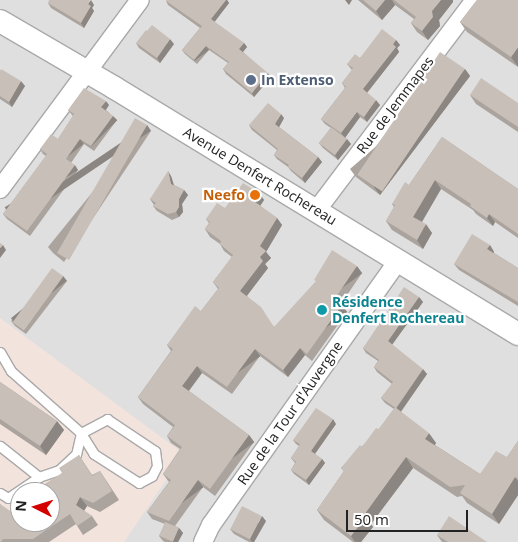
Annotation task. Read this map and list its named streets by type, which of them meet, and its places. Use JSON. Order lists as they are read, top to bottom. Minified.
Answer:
{"streets":{"street":["Rue de Jemmapes","Avenue Denfert Rochereau","Rue de la Tour d'Auvergne"]},"crossings":[["Rue de Jemmapes","Avenue Denfert Rochereau"],["Avenue Denfert Rochereau","Rue de la Tour d'Auvergne"]],"places":["In Extenso","Neefo","Résidence Denfert Rochereau"],"scale_bar":"50 m","north":"left"}
